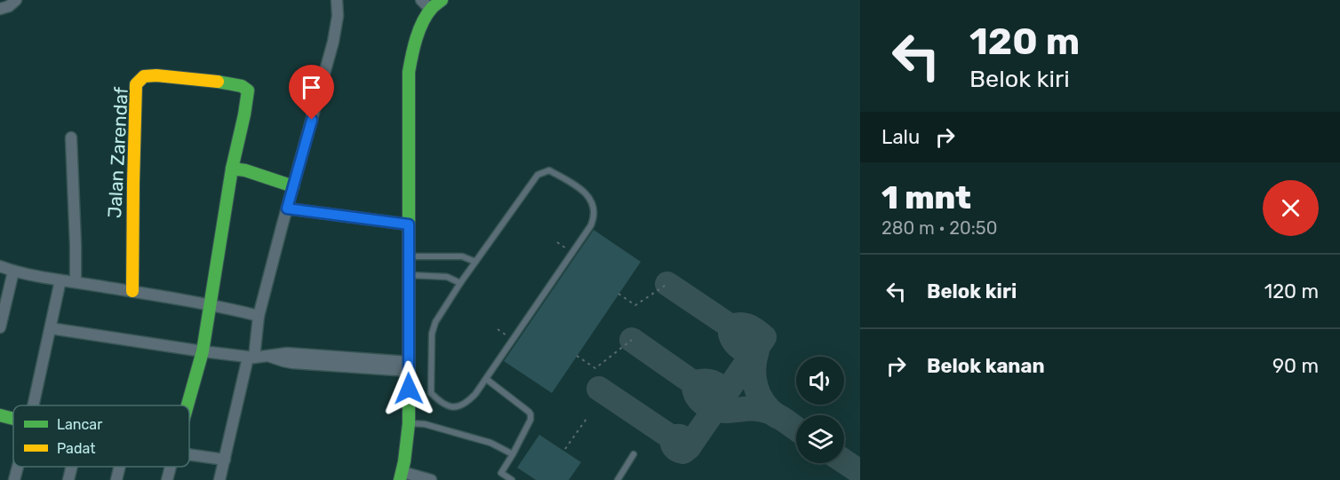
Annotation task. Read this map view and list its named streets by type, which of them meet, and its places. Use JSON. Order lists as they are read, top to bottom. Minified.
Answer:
{"streets":{"street":["Jalan Zarendaf"]},"legend":["Lancar","Padat"],"page":{"turn":["120 m","Belok kiri"],"then":"Lalu","heading":["1 mnt","280 m · 20:50"],"list":[{"name":"Belok kiri","value":"120 m"},{"name":"Belok kanan","value":"90 m"}]}}
